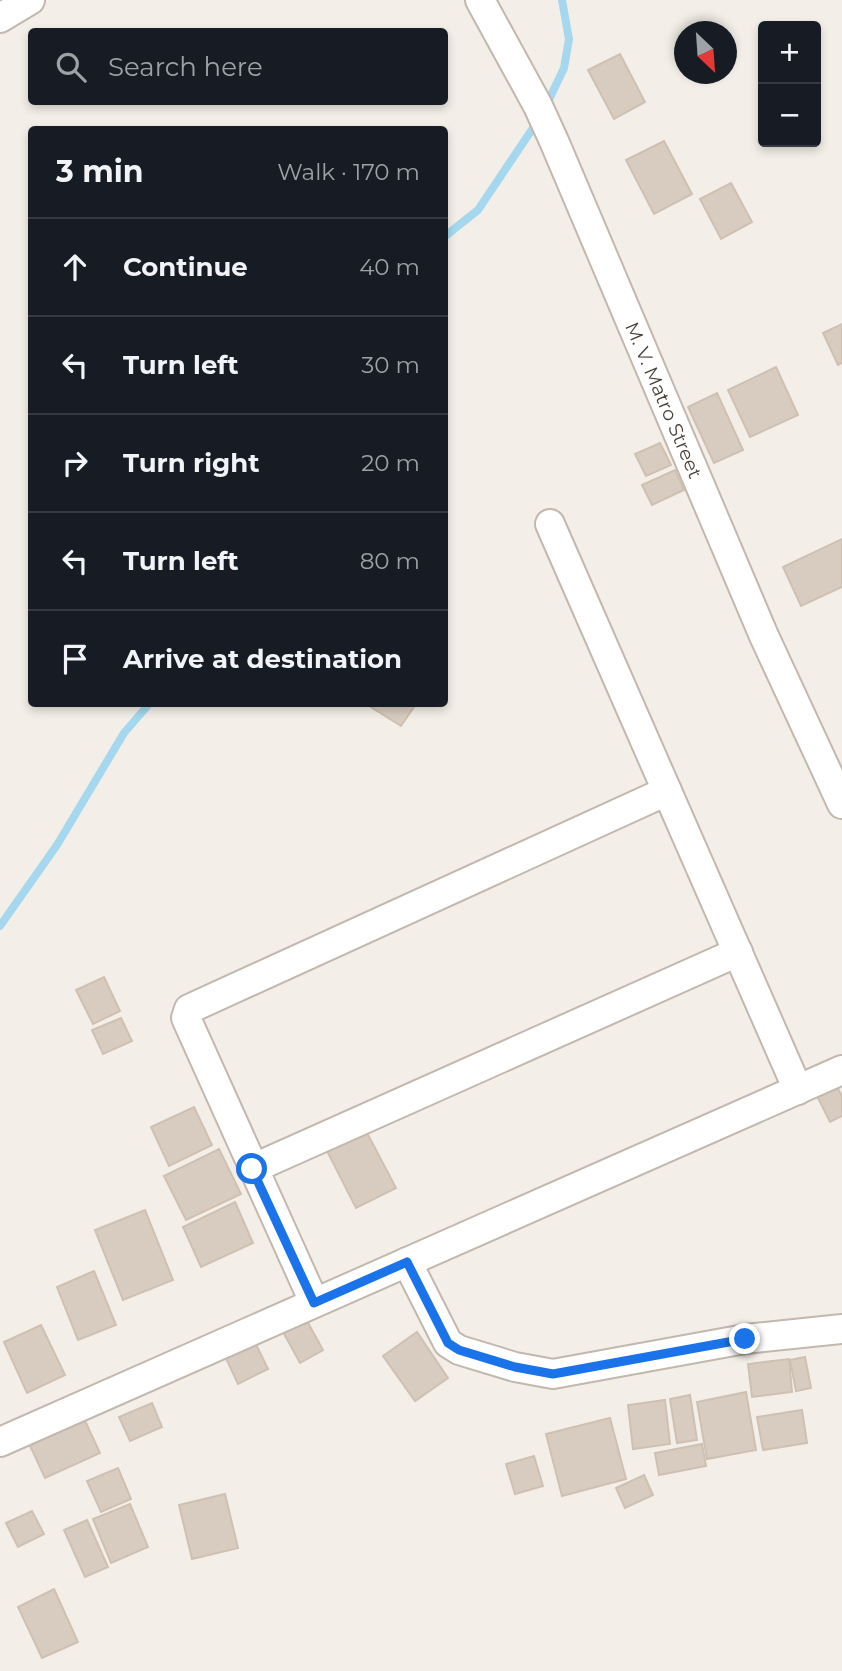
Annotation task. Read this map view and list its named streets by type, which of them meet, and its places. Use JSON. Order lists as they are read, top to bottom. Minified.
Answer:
{"streets":{"street":["M. V. Matro Street"]},"north":"bottom right","page":{"map_buttons":["+","−"],"search":"Search here","heading":["3 min","Walk · 170 m"],"list":[["Continue","40 m"],["Turn left","30 m"],["Turn right","20 m"],["Turn left","80 m"],"Arrive at destination"]}}
